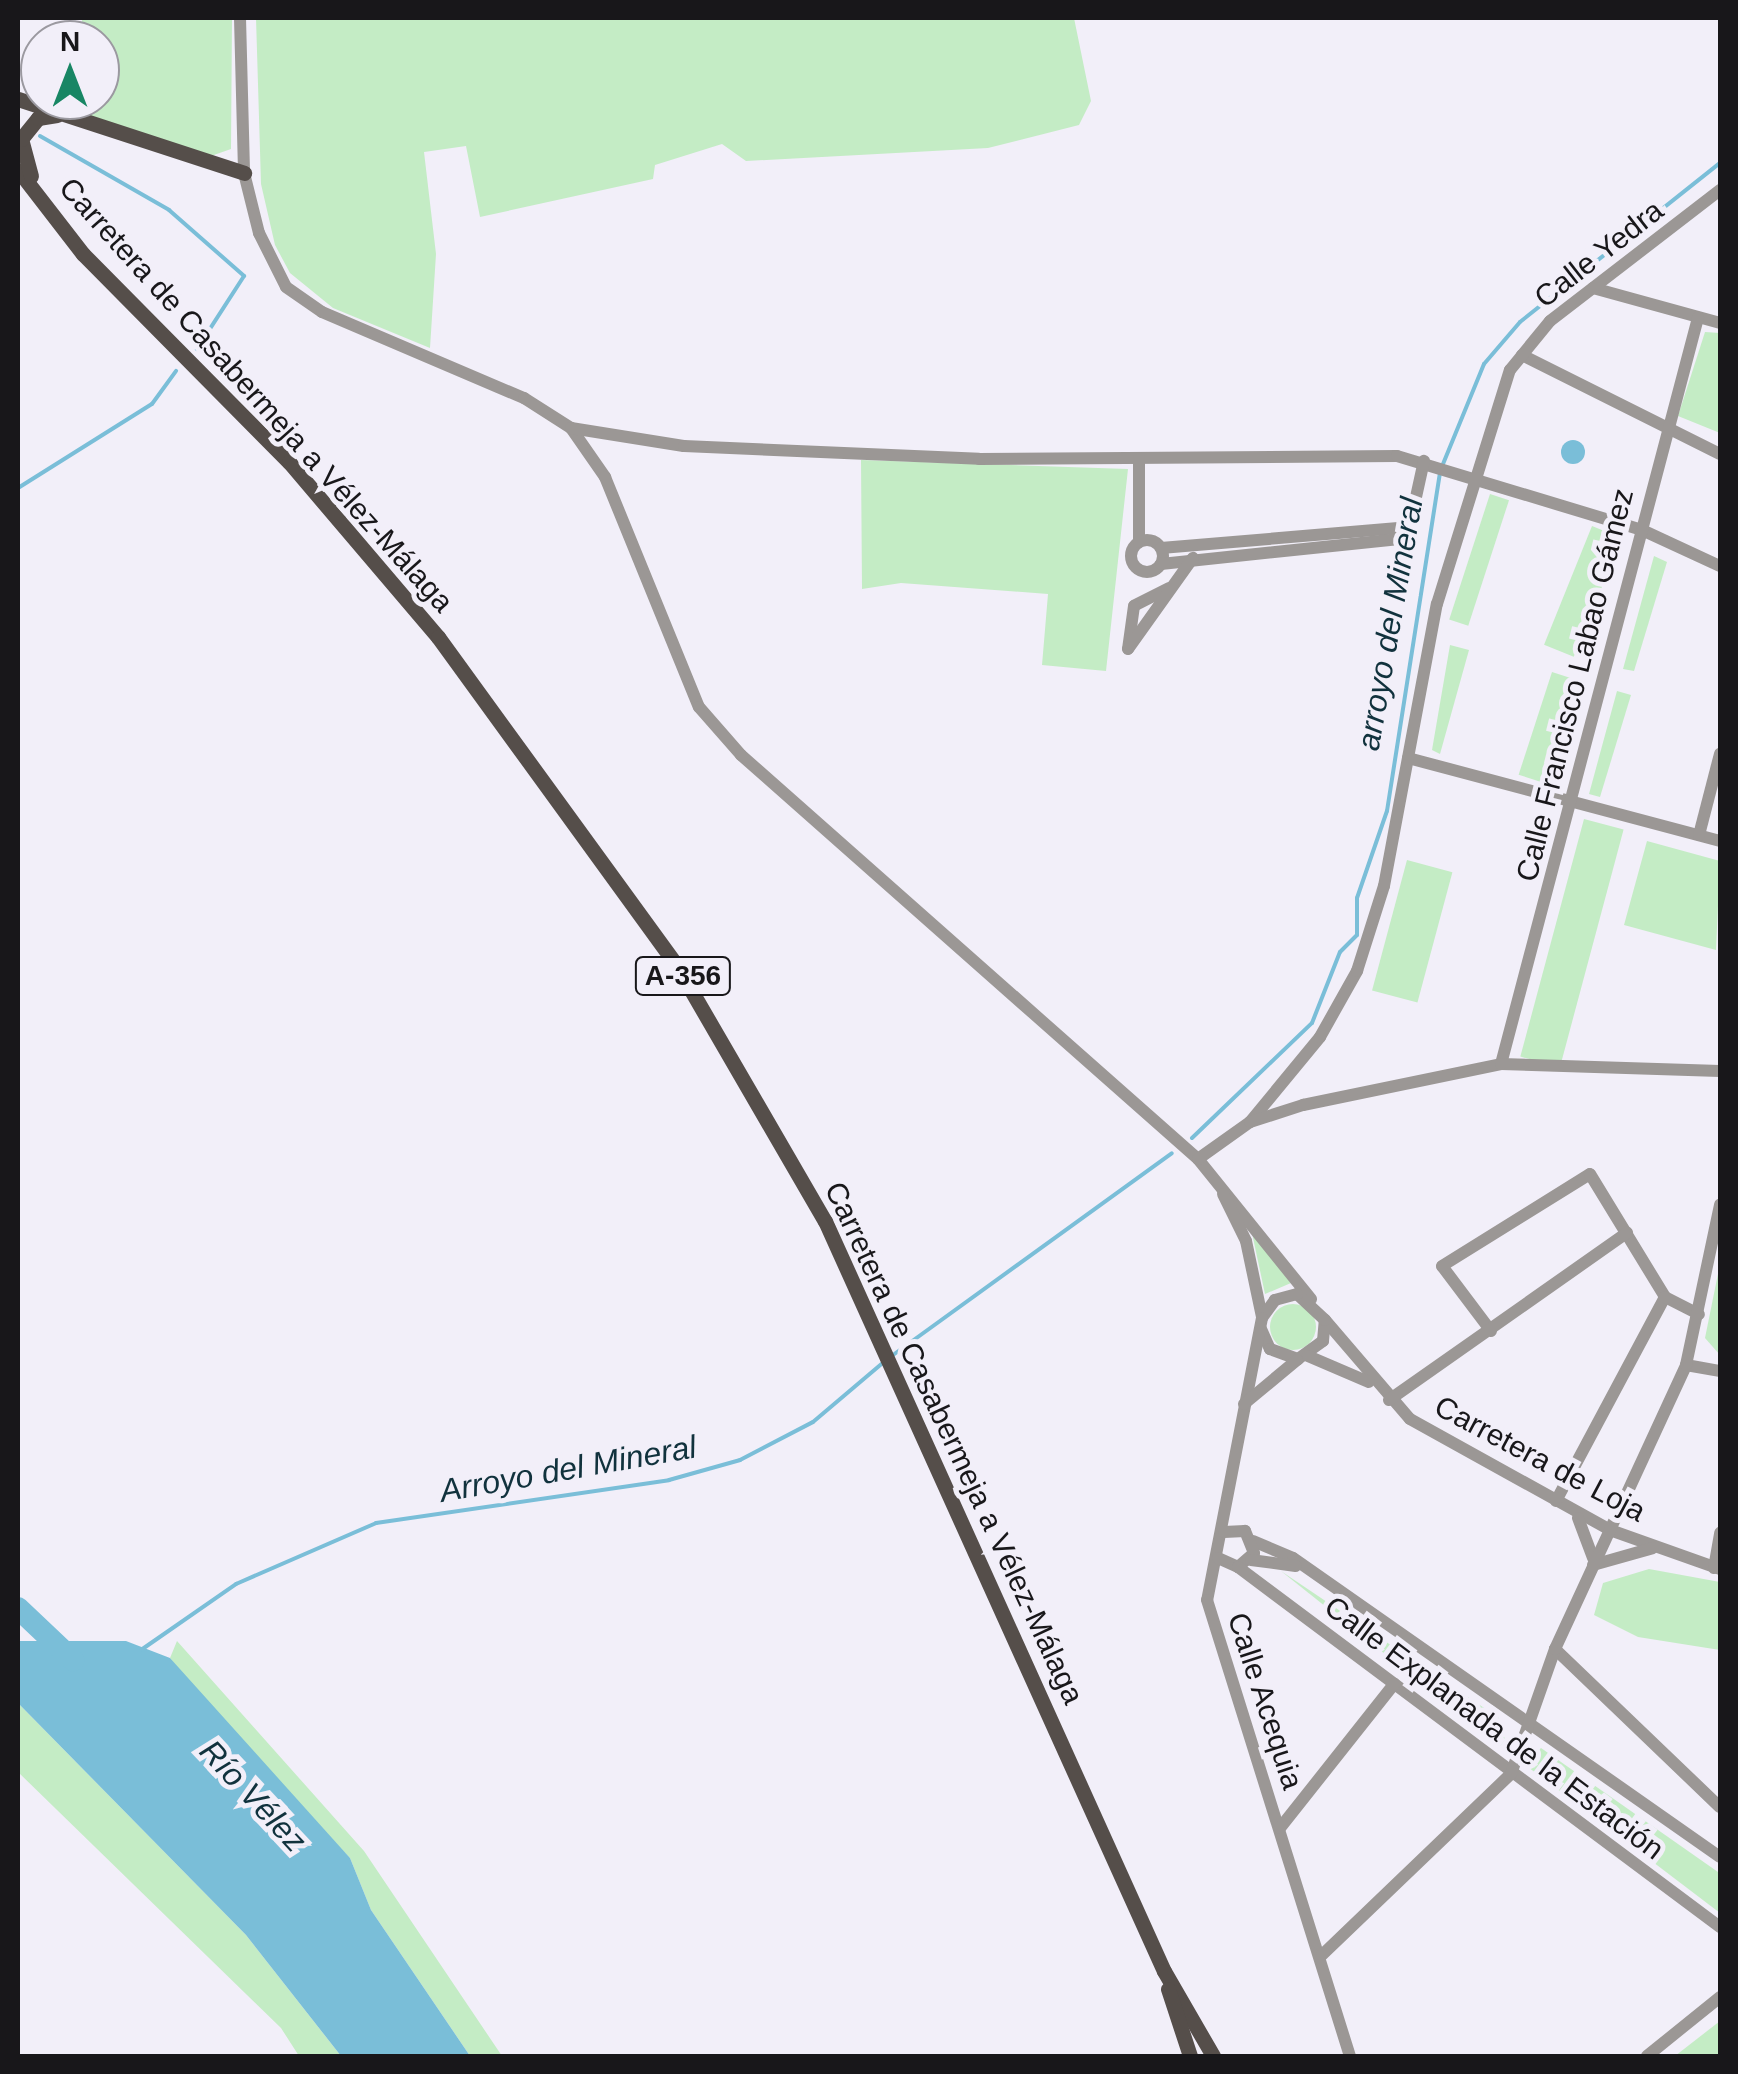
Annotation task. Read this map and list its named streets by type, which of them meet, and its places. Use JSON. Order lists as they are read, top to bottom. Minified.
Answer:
{"streets":{"main road":["Carretera de Casabermeja a Vélez-Málaga","A-356"],"street":["Calle Yedra","Calle Francisco Labao Gámez","Carretera de Loja","Calle Acequia","Calle Explanada de la Estación"]},"crossings":[["Carretera de Loja","Calle Acequia"],["Calle Acequia","Calle Explanada de la Estación"]],"water":["arroyo del Mineral","Arroyo del Mineral","Río Vélez"],"north":"top"}
